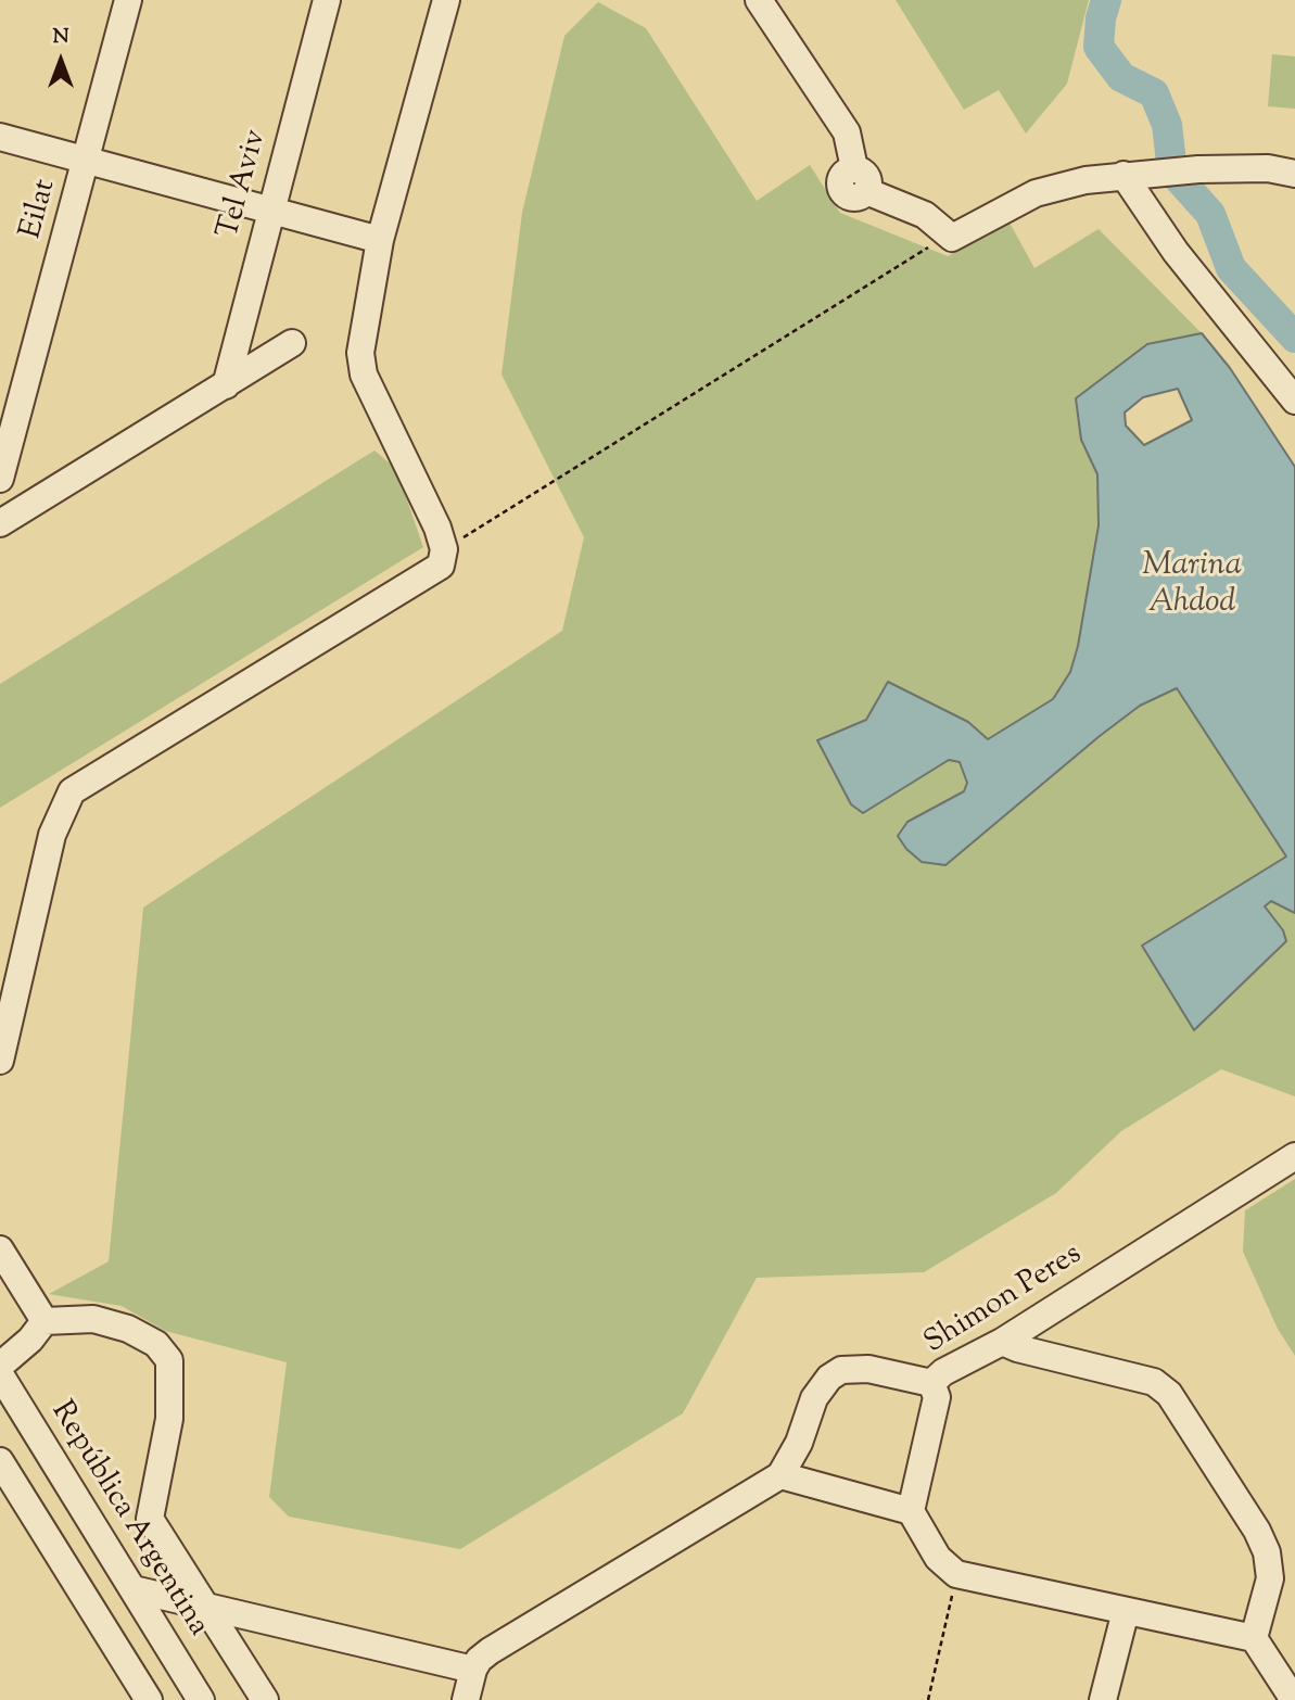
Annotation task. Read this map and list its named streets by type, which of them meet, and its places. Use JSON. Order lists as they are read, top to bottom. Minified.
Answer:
{"streets":{"street":["Tel Aviv","Eilat","Shimon Peres","República Argentina"]},"water":["Marina Ahdod"],"north":"top"}
